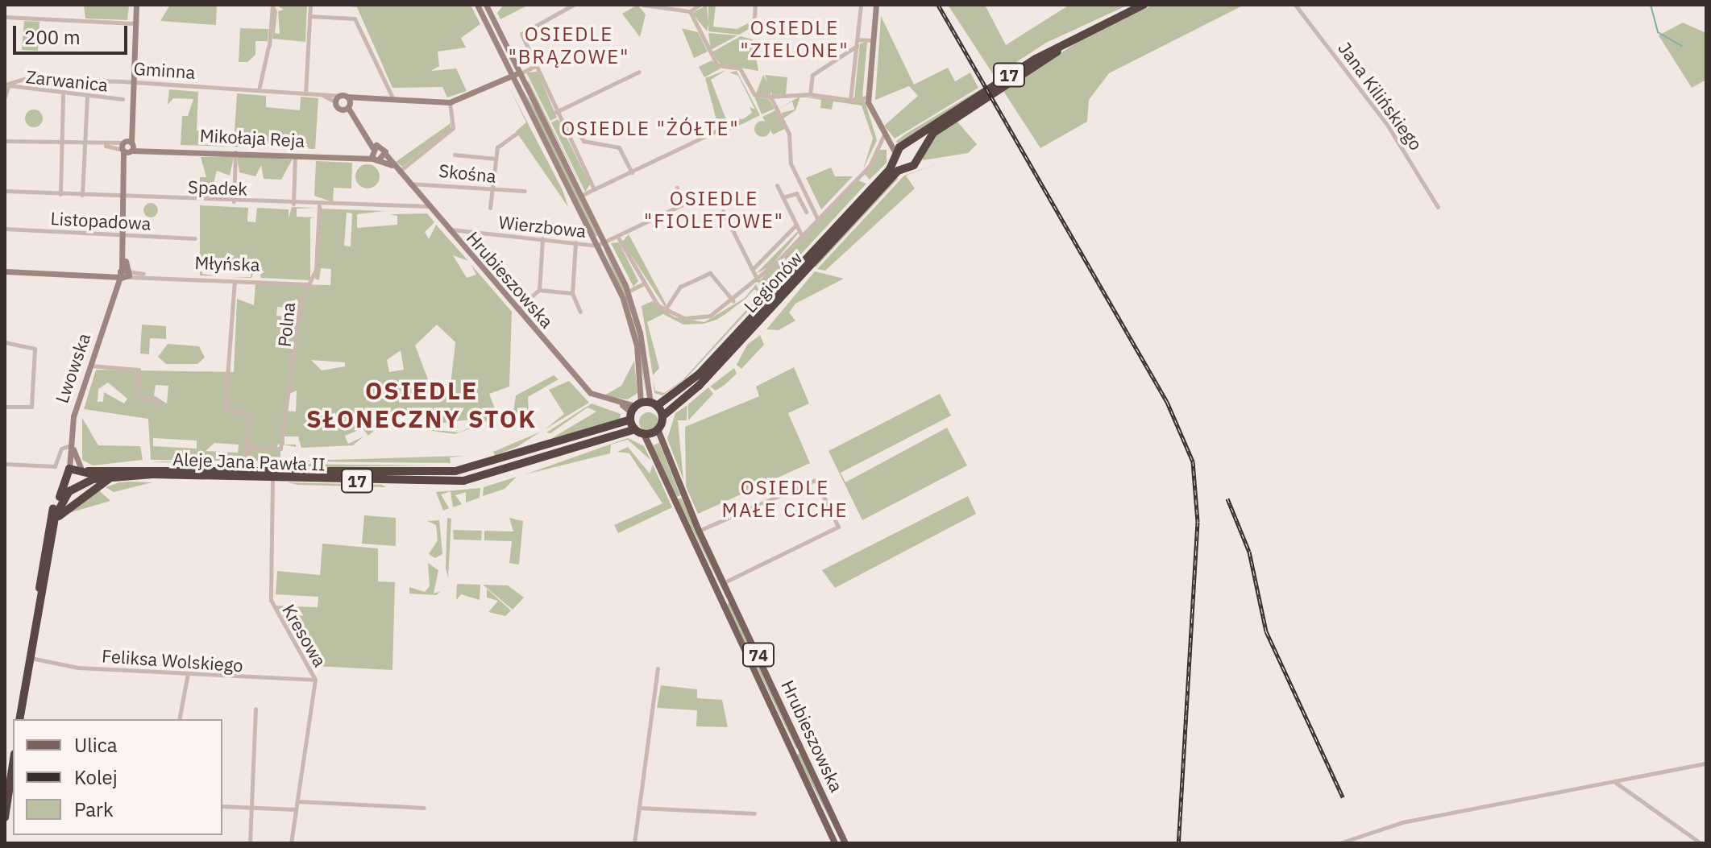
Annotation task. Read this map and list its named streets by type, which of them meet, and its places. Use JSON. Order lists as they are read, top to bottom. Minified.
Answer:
{"streets":{"highway":["17","Legionów","Aleje Jana Pawła II"],"main road":["Mikołaja Reja","Młyńska","Hrubieszowska","Lwowska","74"],"street":["Gminna","Zarwanica","Jana Kilińskiego","Skośna","Spadek","Listopadowa","Wierzbowa","Polna","Kresowa","Feliksa Wolskiego"]},"crossings":[["Gminna","Zarwanica"],["17","Hrubieszowska"],["17","Legionów"],["17","Lwowska"],["17","Aleje Jana Pawła II"],["Mikołaja Reja","Hrubieszowska"],["Skośna","Hrubieszowska"],["Spadek","Hrubieszowska"],["Spadek","Polna"],["Wierzbowa","Hrubieszowska"],["Młyńska","Polna"],["Młyńska","Lwowska"],["Hrubieszowska","Legionów"],["Hrubieszowska","Aleje Jana Pawła II"],["Legionów","Aleje Jana Pawła II"],["Aleje Jana Pawła II","Kresowa"],["Kresowa","Feliksa Wolskiego"]],"districts":["OSIEDLE \"ZIELONE\"","OSIEDLE \"BRĄZOWE\"","OSIEDLE \"ŻÓŁTE\"","OSIEDLE \"FIOLETOWE\"","OSIEDLE SŁONECZNY STOK","OSIEDLE MAŁE CICHE"],"legend":["Ulica","Kolej","Park"],"scale_bar":"200 m"}
